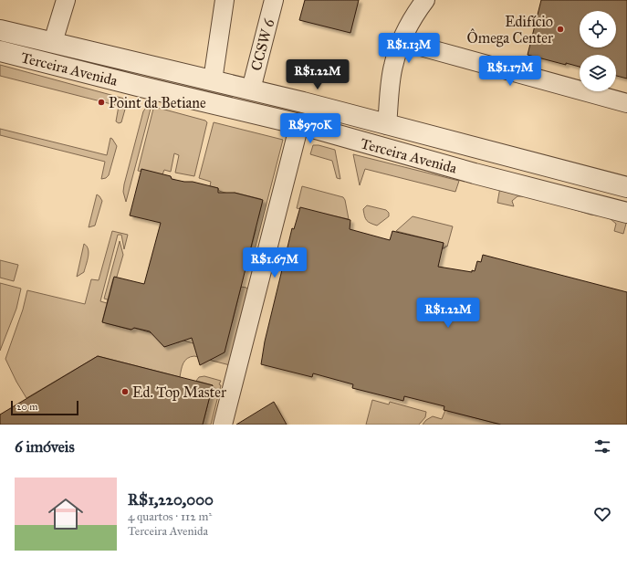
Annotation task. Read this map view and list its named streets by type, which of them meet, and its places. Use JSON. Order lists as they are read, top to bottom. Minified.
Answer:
{"streets":{"street":["CCSW 6","Terceira Avenida"]},"crossings":[["CCSW 6","Terceira Avenida"]],"places":["Edifício Ômega Center","Point da Betiane","Ed. Top Master"],"scale_bar":"20 m","page":{"price":["R$1.13M","R$1.17M","R$1.22M","R$970K","R$1.67M","R$1.22M"],"scale":"20 m","heading":"6 imóveis","list":[{"name":"R$1,220,000","note":"4 quartos · 112 m² · Terceira Avenida"}]}}
